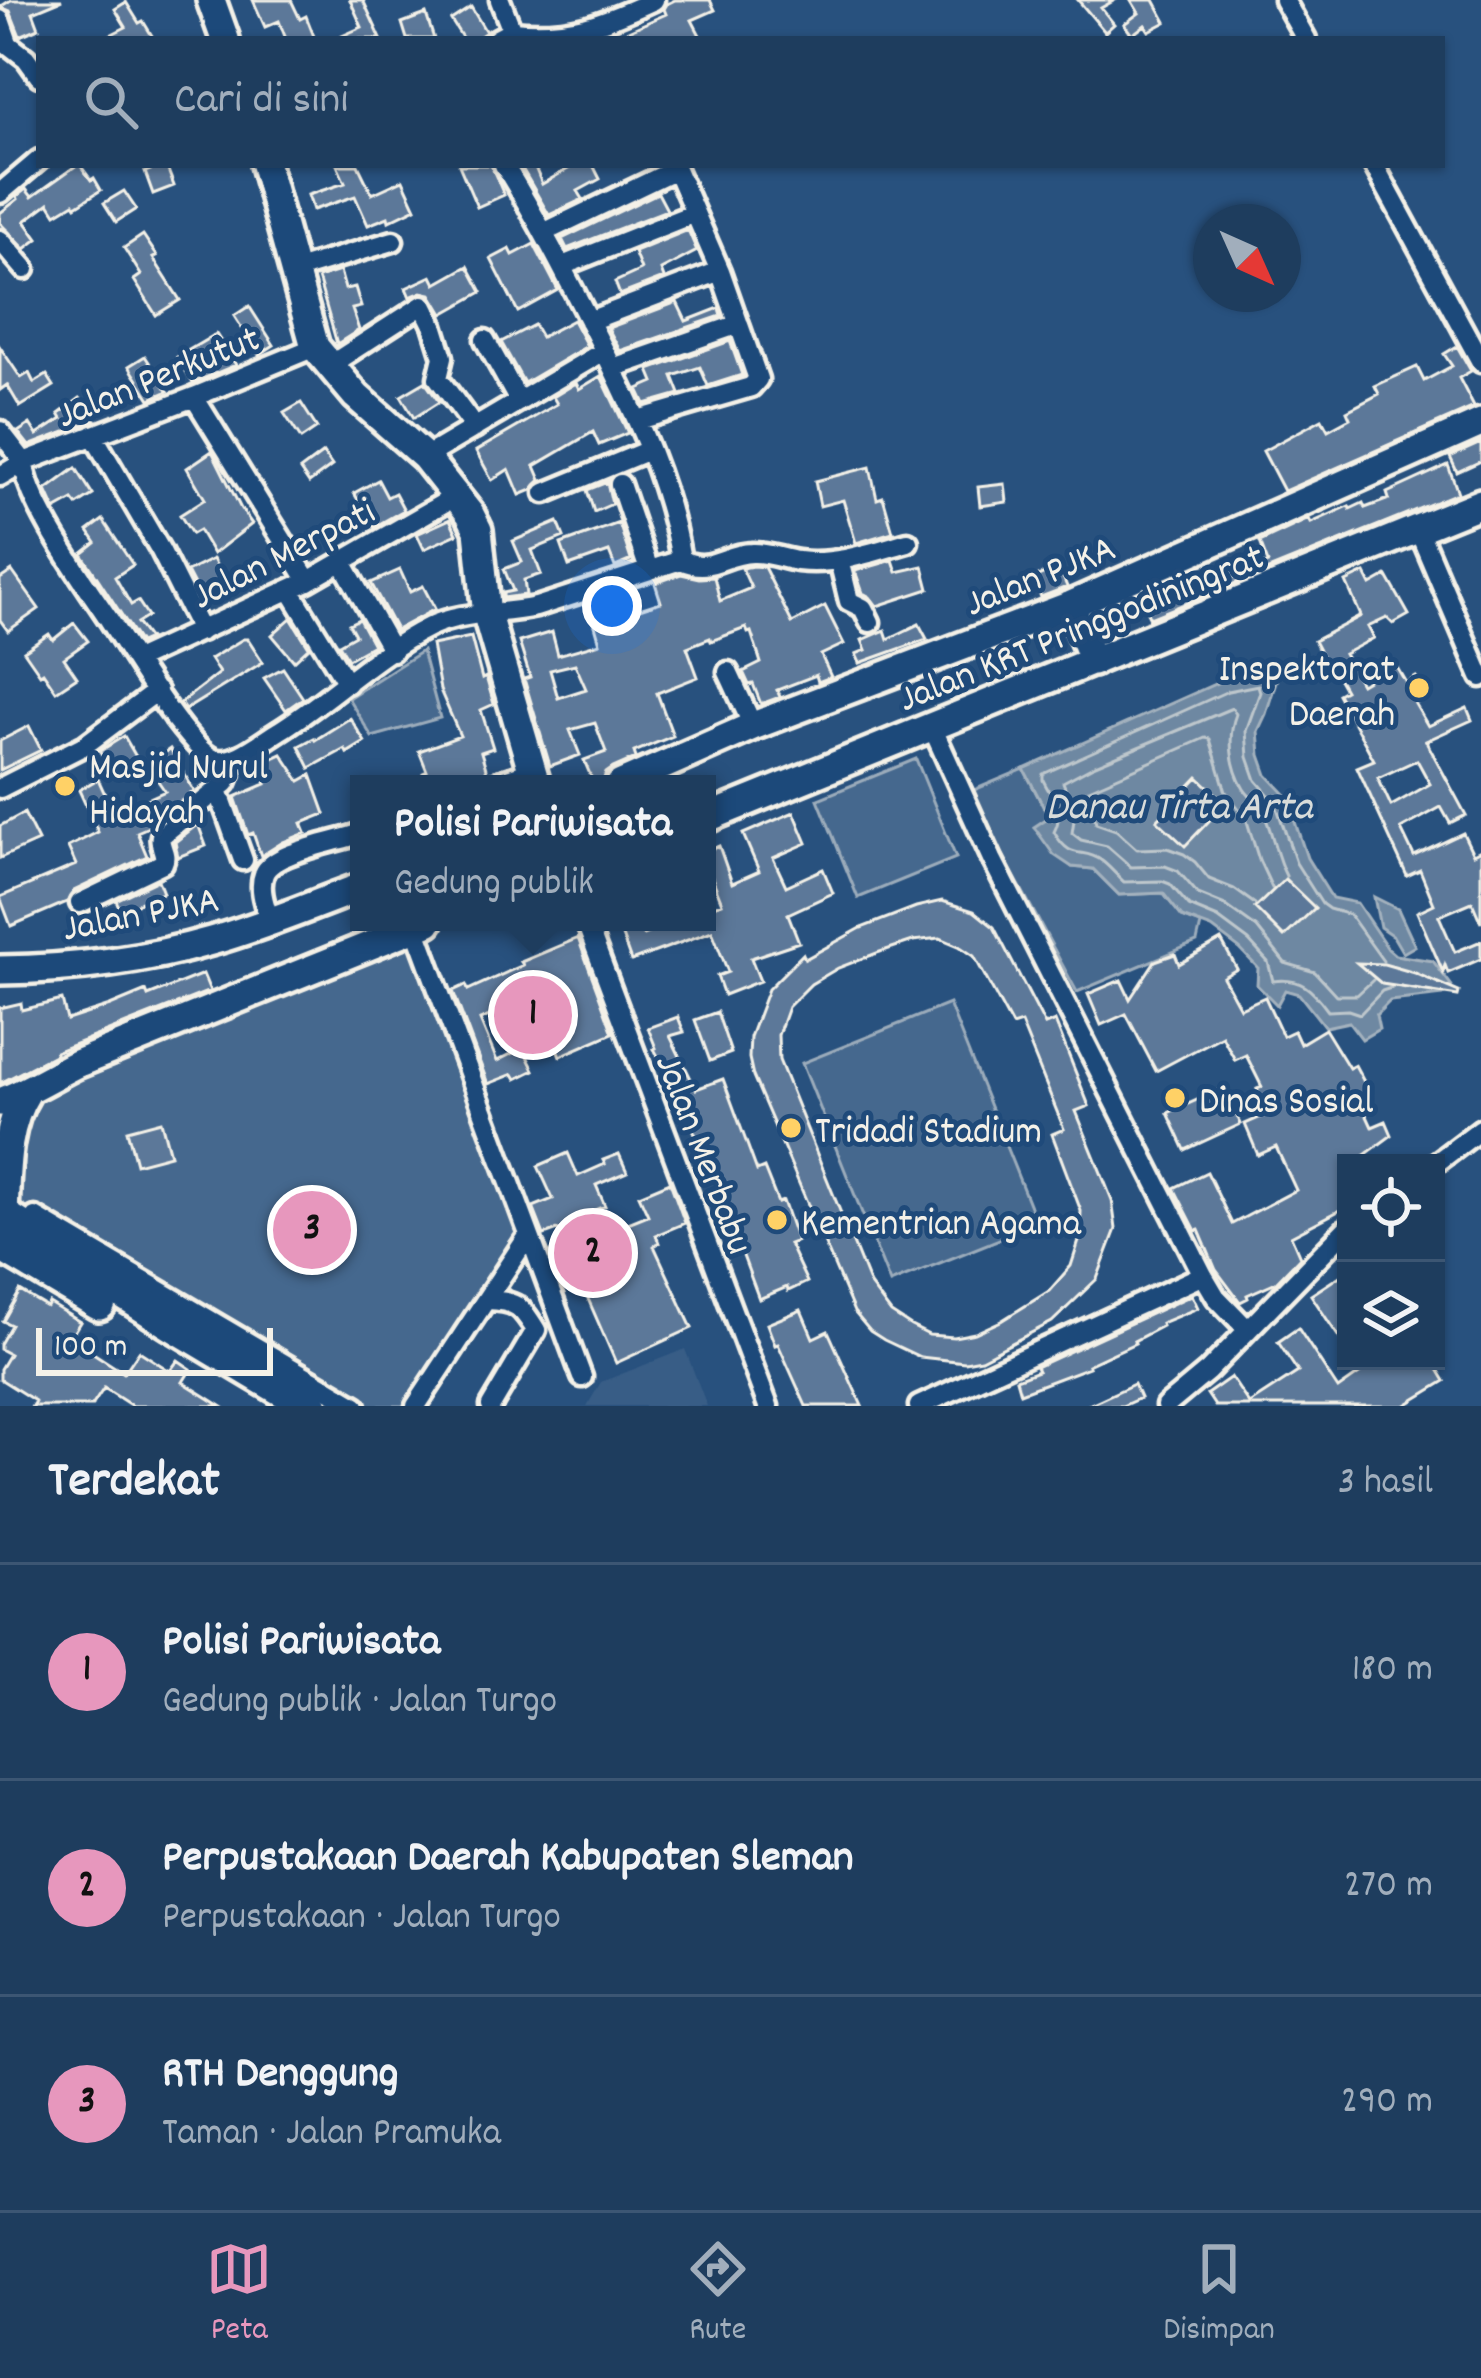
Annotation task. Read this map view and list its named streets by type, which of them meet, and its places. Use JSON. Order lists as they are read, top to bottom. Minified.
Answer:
{"streets":{"main road":["Jalan PJKA","Jalan KRT Pringgodiningrat"],"street":["Jalan Perkutut","Jalan Merpati","Jalan Merbabu"]},"water":["Danau Tirta Arta"],"places":["Inspektorat Daerah","Masjid Nurul Hidayah","Dinas Sosial","Tridadi Stadium","Kementrian Agama"],"scale_bar":"100 m","north":"bottom right","page":{"search":"Cari di sini","popup":["Polisi Pariwisata","Gedung publik"],"pins":["1","3","2"],"scale":"100 m","heading":["Terdekat","3 hasil"],"list":[{"mark":"1","name":"Polisi Pariwisata","note":"Gedung publik · Jalan Turgo","value":"180 m"},{"mark":"2","name":"Perpustakaan Daerah Kabupaten Sleman","note":"Perpustakaan · Jalan Turgo","value":"270 m"},{"mark":"3","name":"RTH Denggung","note":"Taman · Jalan Pramuka","value":"290 m"}],"nav":["Peta","Rute","Disimpan"]}}
